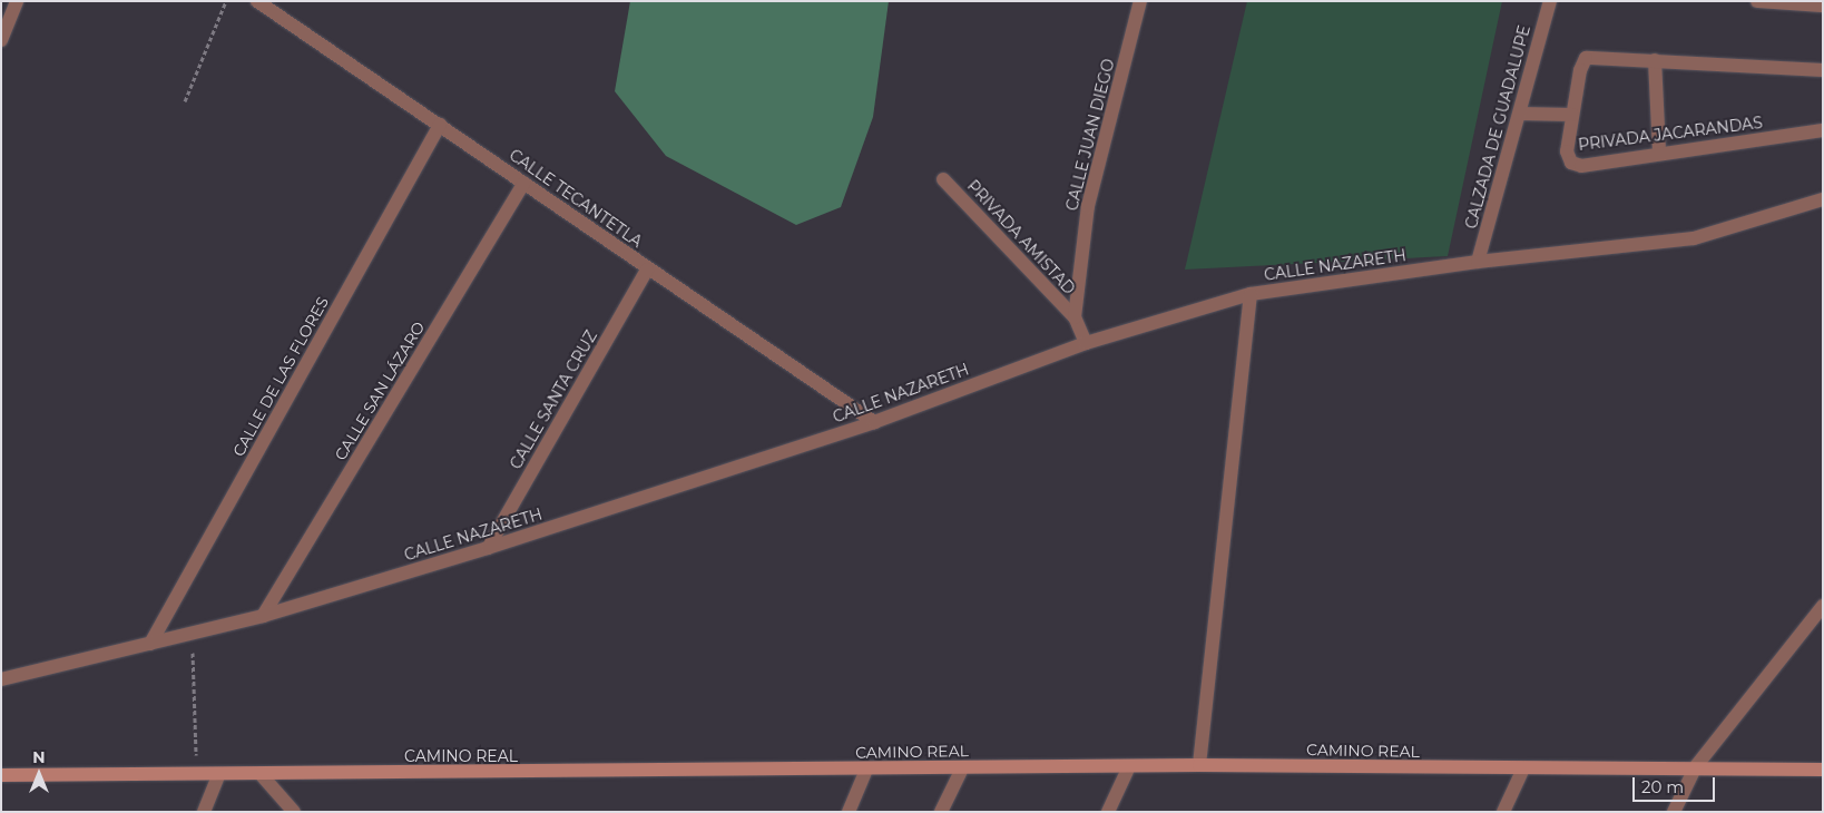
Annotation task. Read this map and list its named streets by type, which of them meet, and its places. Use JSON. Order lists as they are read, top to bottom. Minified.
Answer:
{"streets":{"main road":["CAMINO REAL"],"street":["CALZADA DE GUADALUPE","PRIVADA JACARANDAS","CALLE JUAN DIEGO","CALLE TECANTETLA","PRIVADA AMISTAD","CALLE NAZARETH","CALLE DE LAS FLORES","CALLE SAN LÁZARO","CALLE SANTA CRUZ"]},"crossings":[["CALZADA DE GUADALUPE","PRIVADA JACARANDAS"],["CALZADA DE GUADALUPE","CALLE NAZARETH"],["CALLE JUAN DIEGO","PRIVADA AMISTAD"],["CALLE TECANTETLA","CALLE NAZARETH"],["CALLE TECANTETLA","CALLE DE LAS FLORES"],["CALLE TECANTETLA","CALLE SAN LÁZARO"],["CALLE TECANTETLA","CALLE SANTA CRUZ"],["CALLE NAZARETH","CALLE DE LAS FLORES"],["CALLE NAZARETH","CALLE SAN LÁZARO"],["CALLE NAZARETH","CALLE SANTA CRUZ"]],"scale_bar":"20 m","north":"top"}
